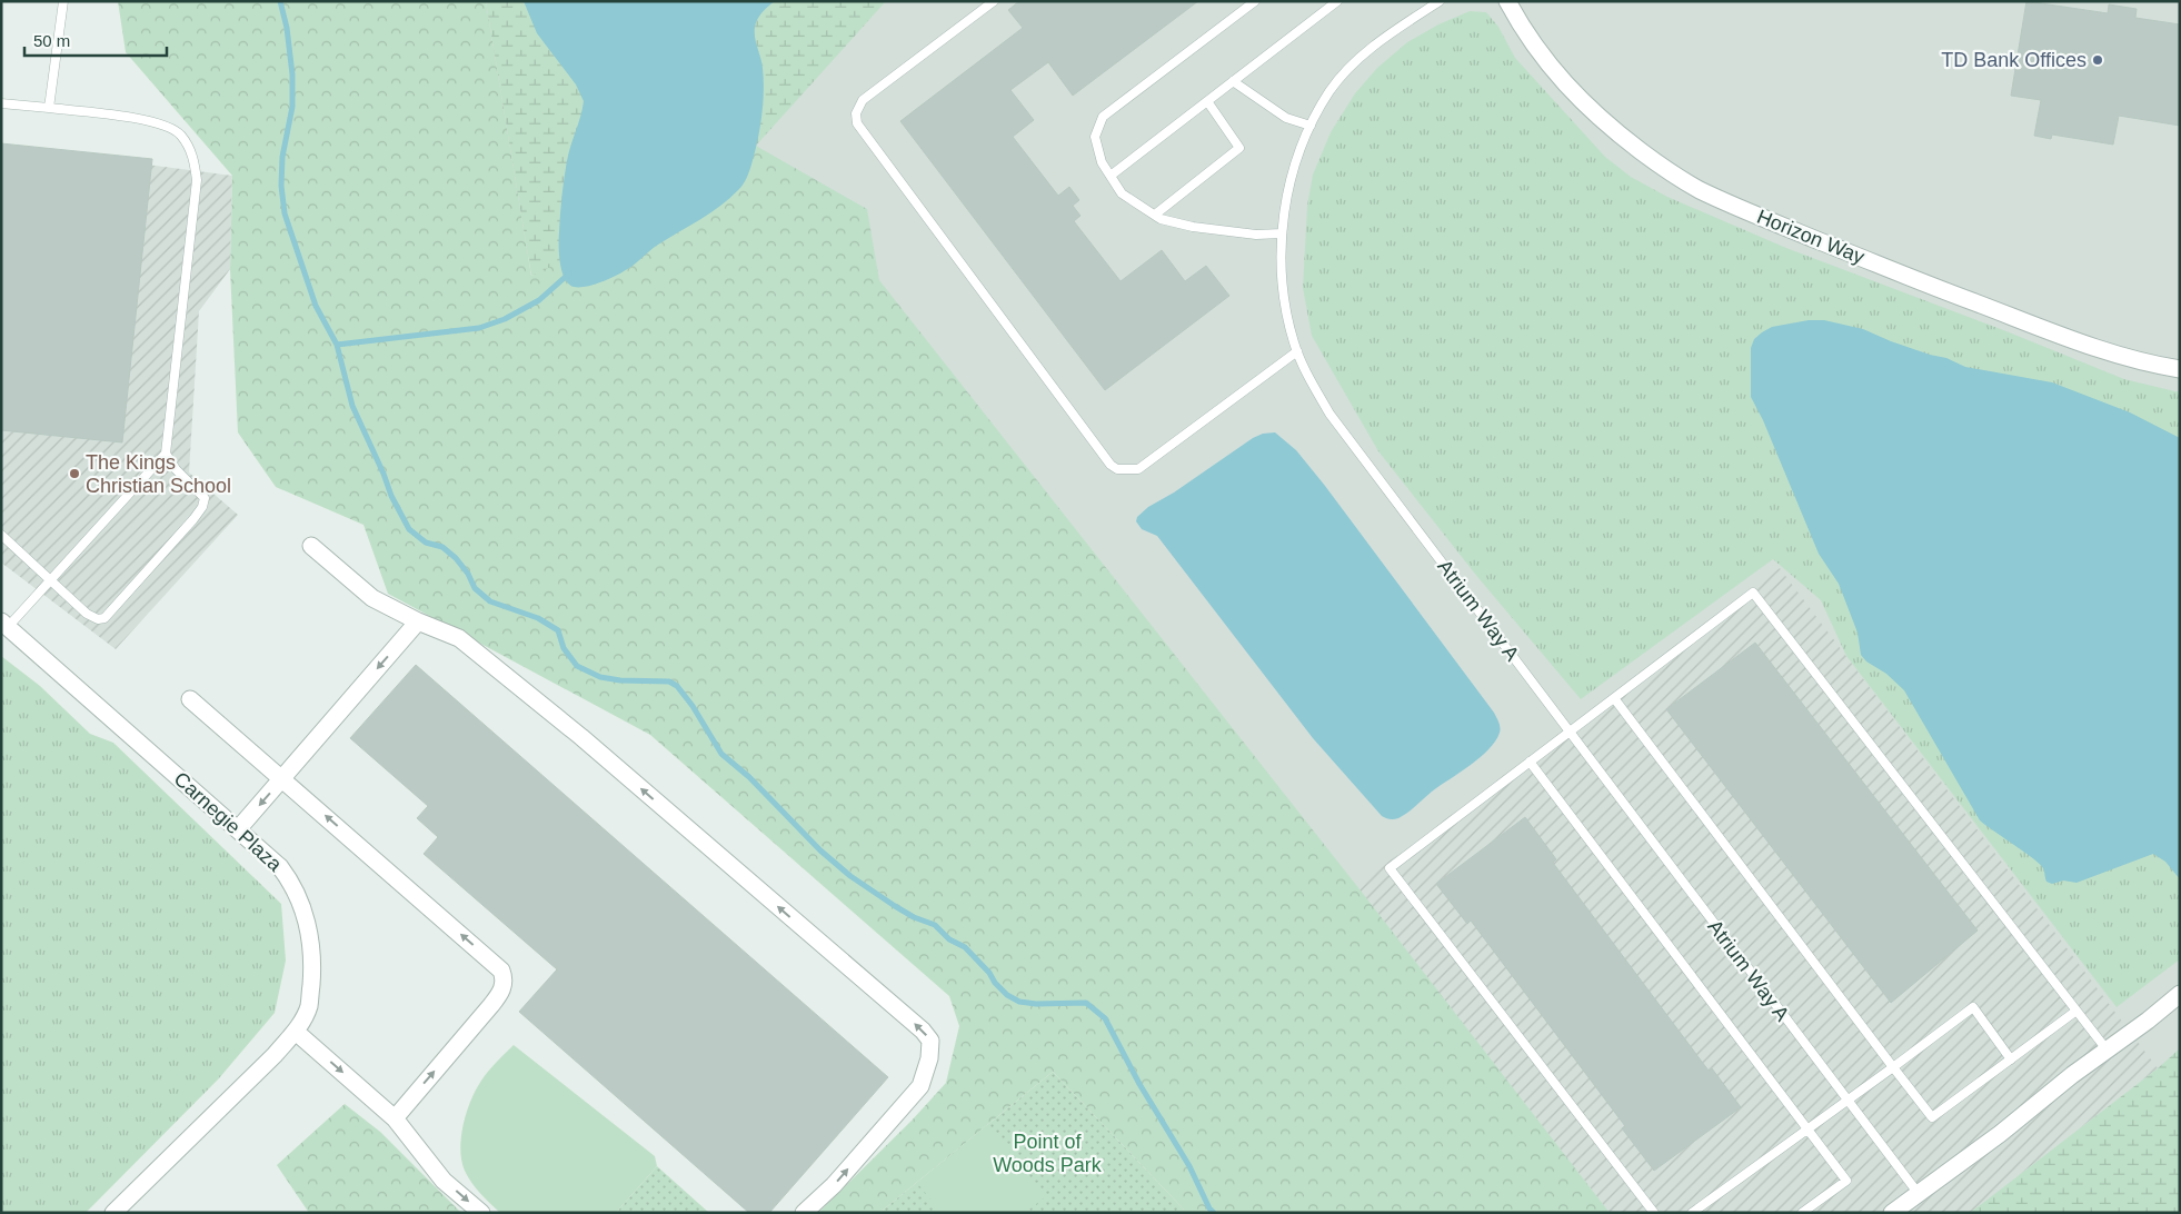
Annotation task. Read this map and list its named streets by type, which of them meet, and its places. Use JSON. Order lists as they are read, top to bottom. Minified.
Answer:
{"streets":{"street":["Horizon Way","Carnegie Plaza"],"lane":["Atrium Way A"]},"parks":["Point of Woods Park"],"places":["TD Bank Offices","The Kings Christian School"],"scale_bar":"50 m"}
